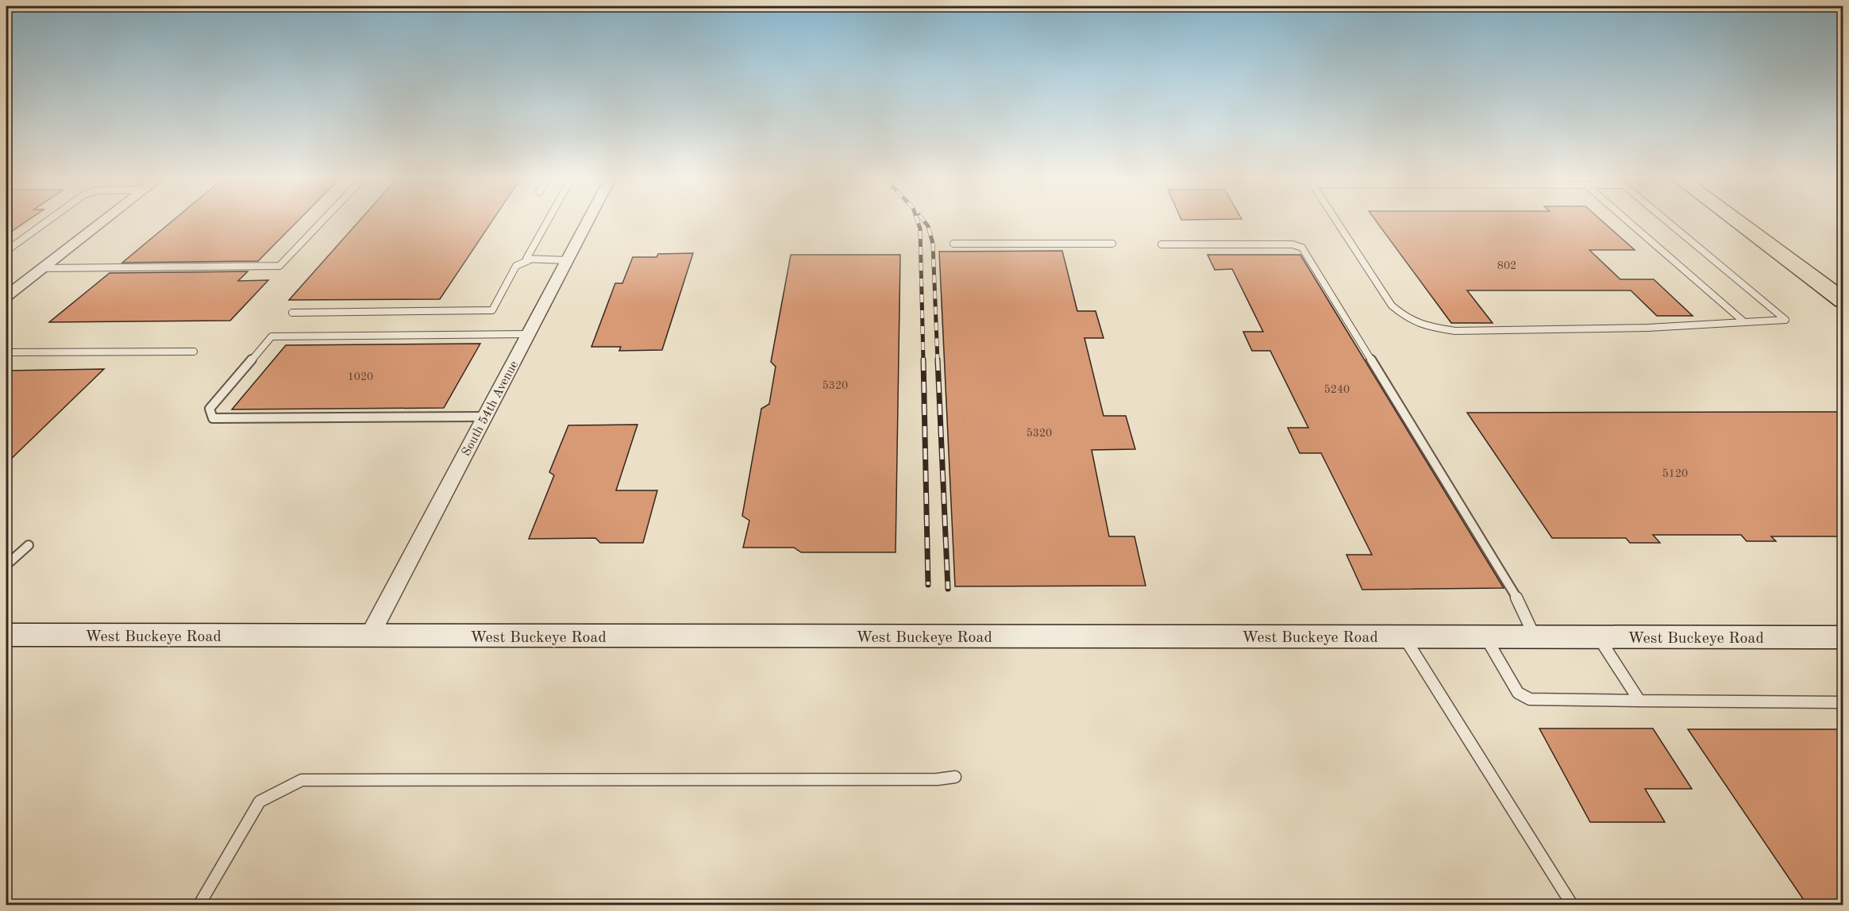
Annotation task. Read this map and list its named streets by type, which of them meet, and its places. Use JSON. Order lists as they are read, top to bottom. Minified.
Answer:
{"streets":{"main road":["West Buckeye Road"],"street":["South 54th Avenue"]},"crossings":[["South 54th Avenue","West Buckeye Road"]],"house_numbers":["802","1020","5320","5240","5320","5120"]}
